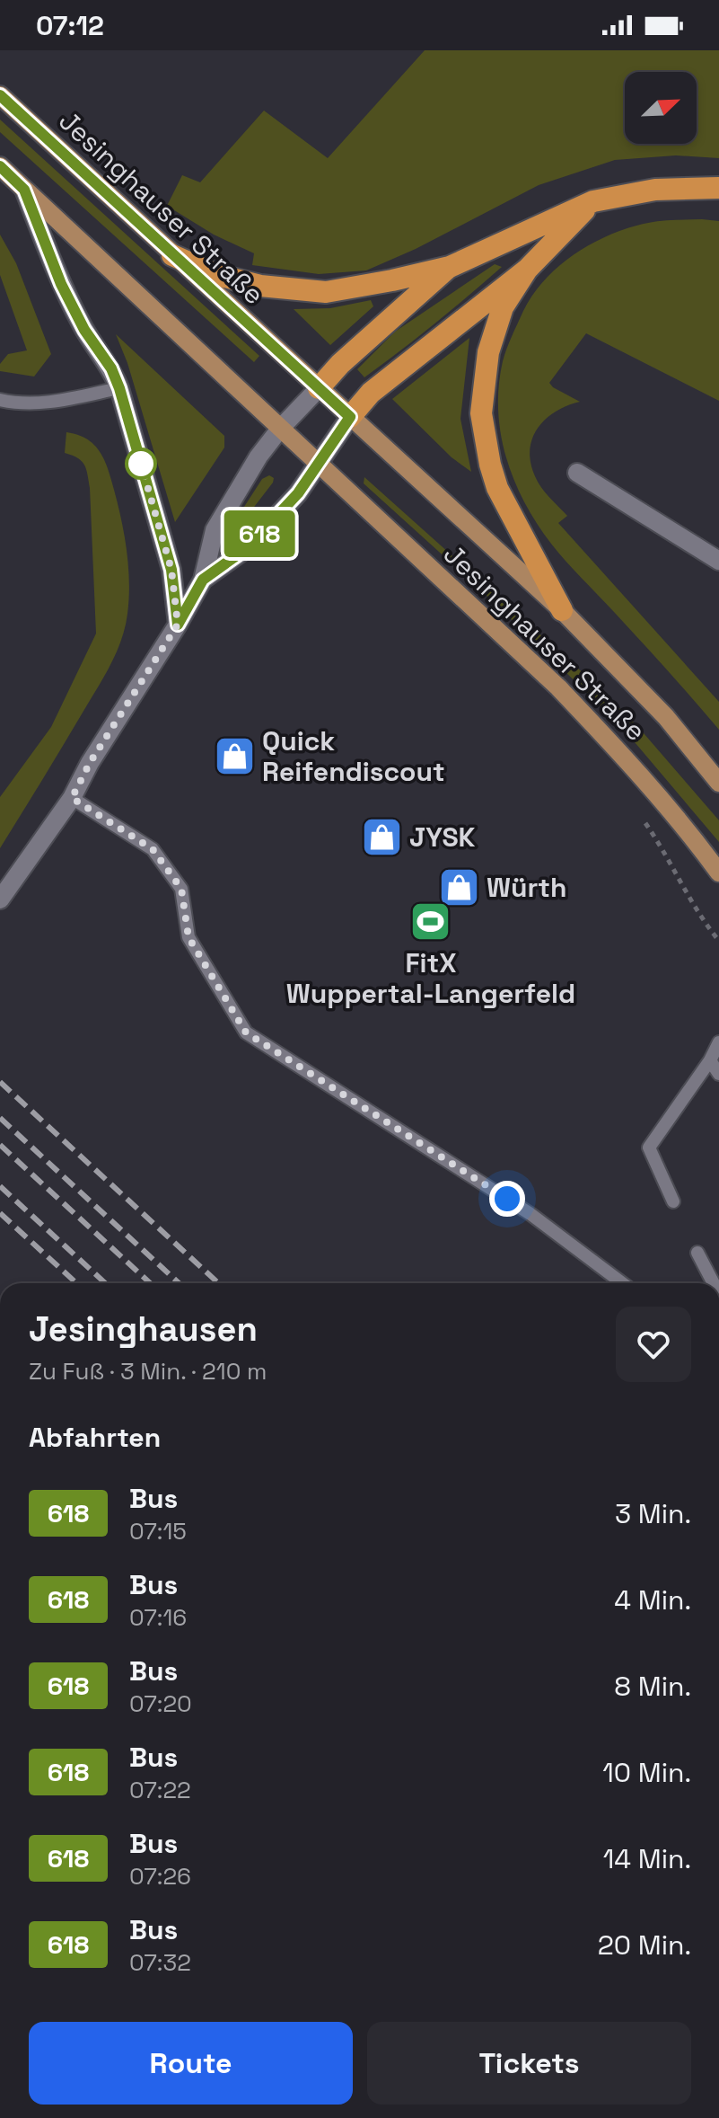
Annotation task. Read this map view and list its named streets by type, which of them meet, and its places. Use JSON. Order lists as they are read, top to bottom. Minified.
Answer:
{"streets":{"main road":["Jesinghauser Straße"]},"places":{"shop":["Quick Reifendiscout","JYSK","Würth"],"sports":["FitX Wuppertal-Langerfeld"]},"lines":["bus line 618"],"north":"top right","page":{"status":"07:12","on_map":"618","heading":[["Jesinghausen","Zu Fuß · 3 Min. · 210 m"],"Abfahrten"],"list":[{"mark":"618","name":"Bus","note":"07:15","value":"3 Min."},{"mark":"618","name":"Bus","note":"07:16","value":"4 Min."},{"mark":"618","name":"Bus","note":"07:20","value":"8 Min."},{"mark":"618","name":"Bus","note":"07:22","value":"10 Min."},{"mark":"618","name":"Bus","note":"07:26","value":"14 Min."},{"mark":"618","name":"Bus","note":"07:32","value":"20 Min."}],"buttons":["Route","Tickets"]}}
